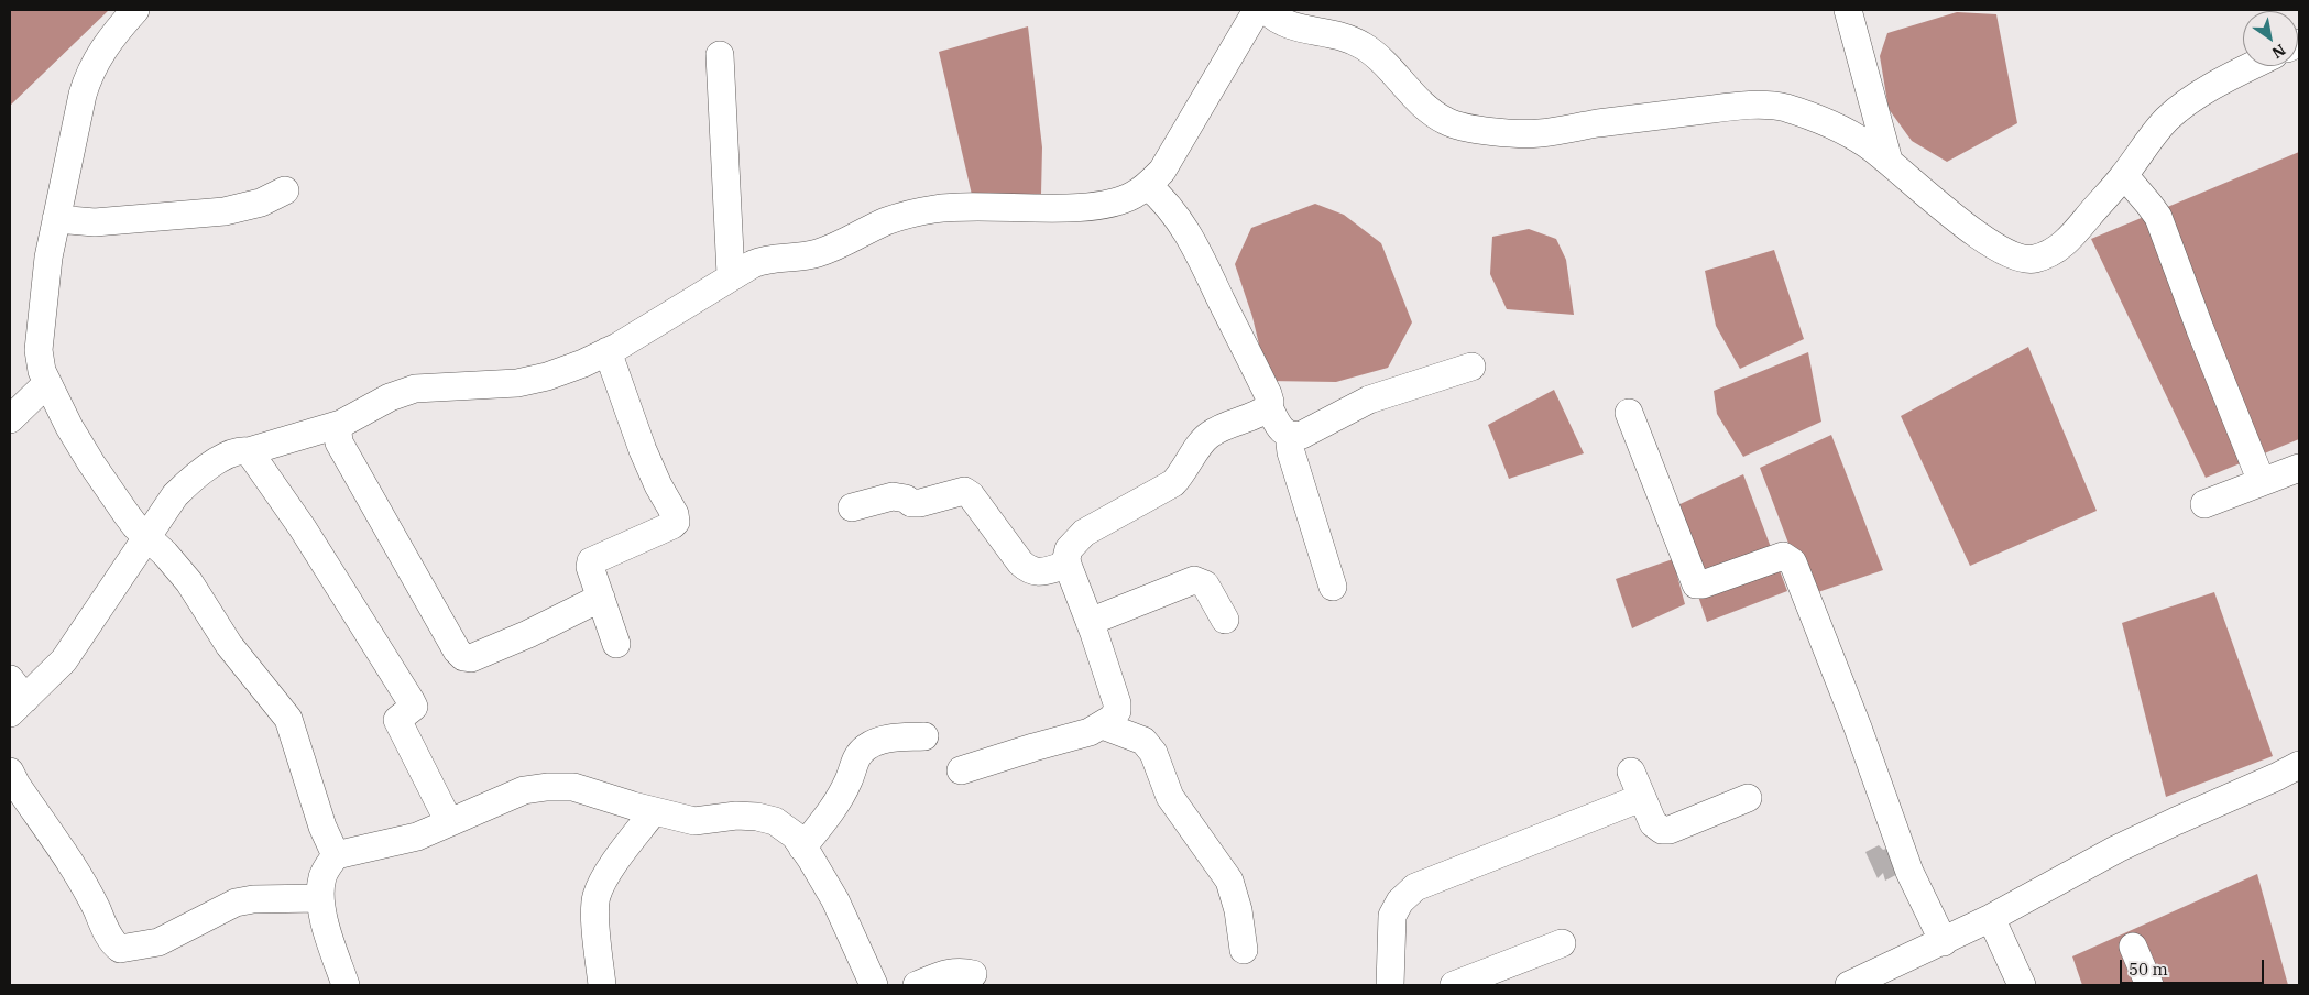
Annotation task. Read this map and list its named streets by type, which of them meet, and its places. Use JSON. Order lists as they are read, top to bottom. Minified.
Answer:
{"scale_bar":"50 m","north":"bottom right"}
